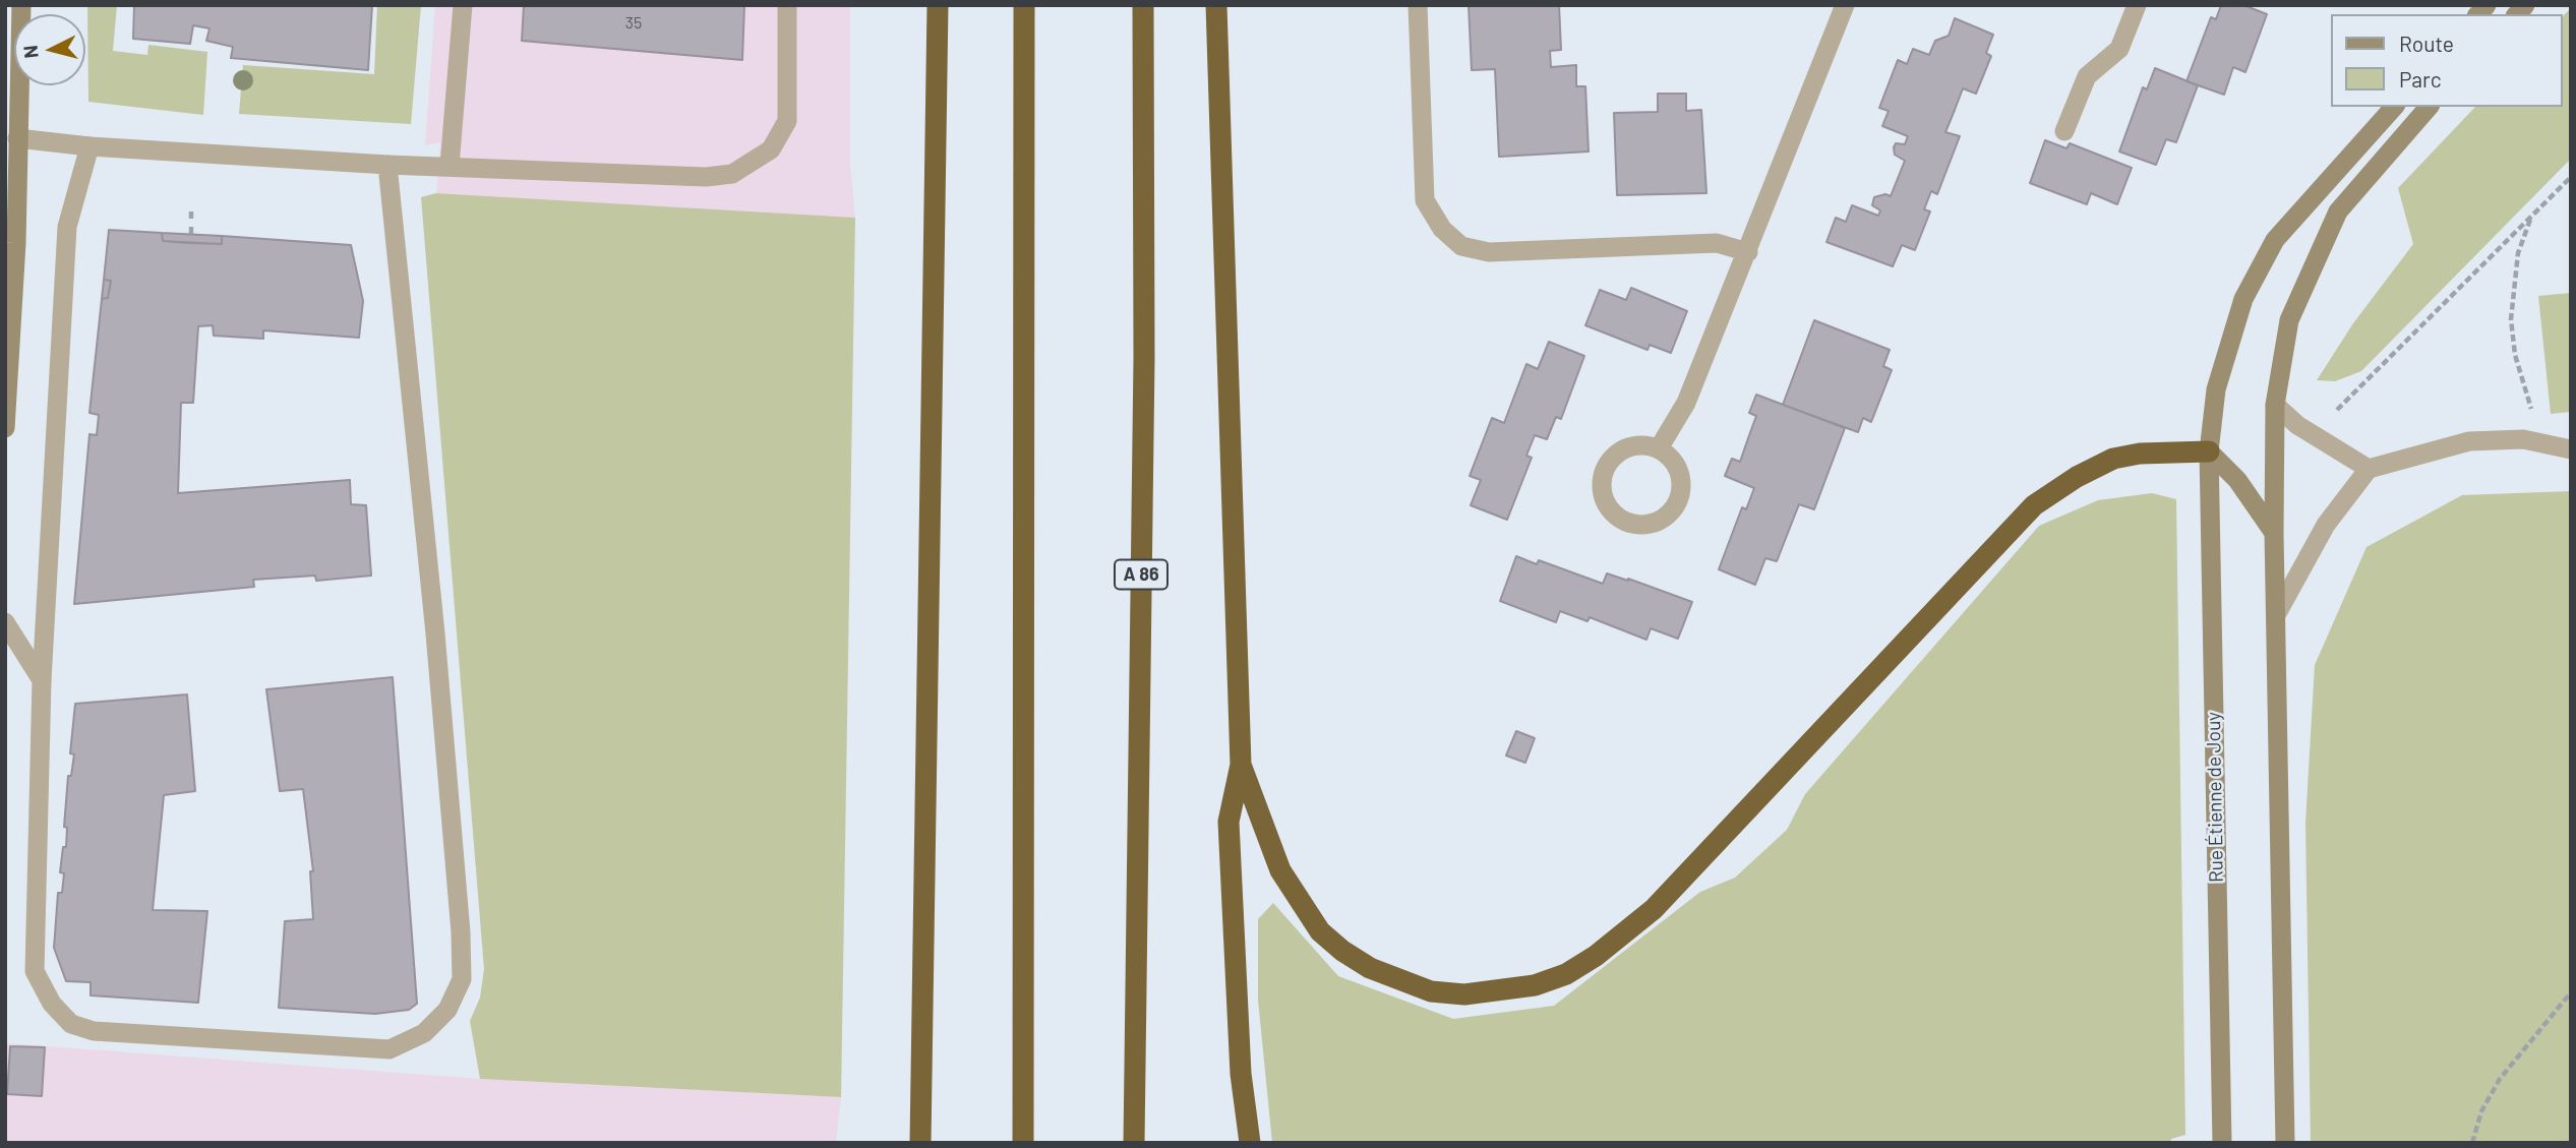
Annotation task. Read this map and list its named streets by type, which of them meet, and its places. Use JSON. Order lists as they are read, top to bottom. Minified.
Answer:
{"streets":{"highway":["A 86"],"main road":["Rue Étienne de Jouy"]},"house_numbers":["35"],"legend":["Route","Parc"],"north":"left"}
